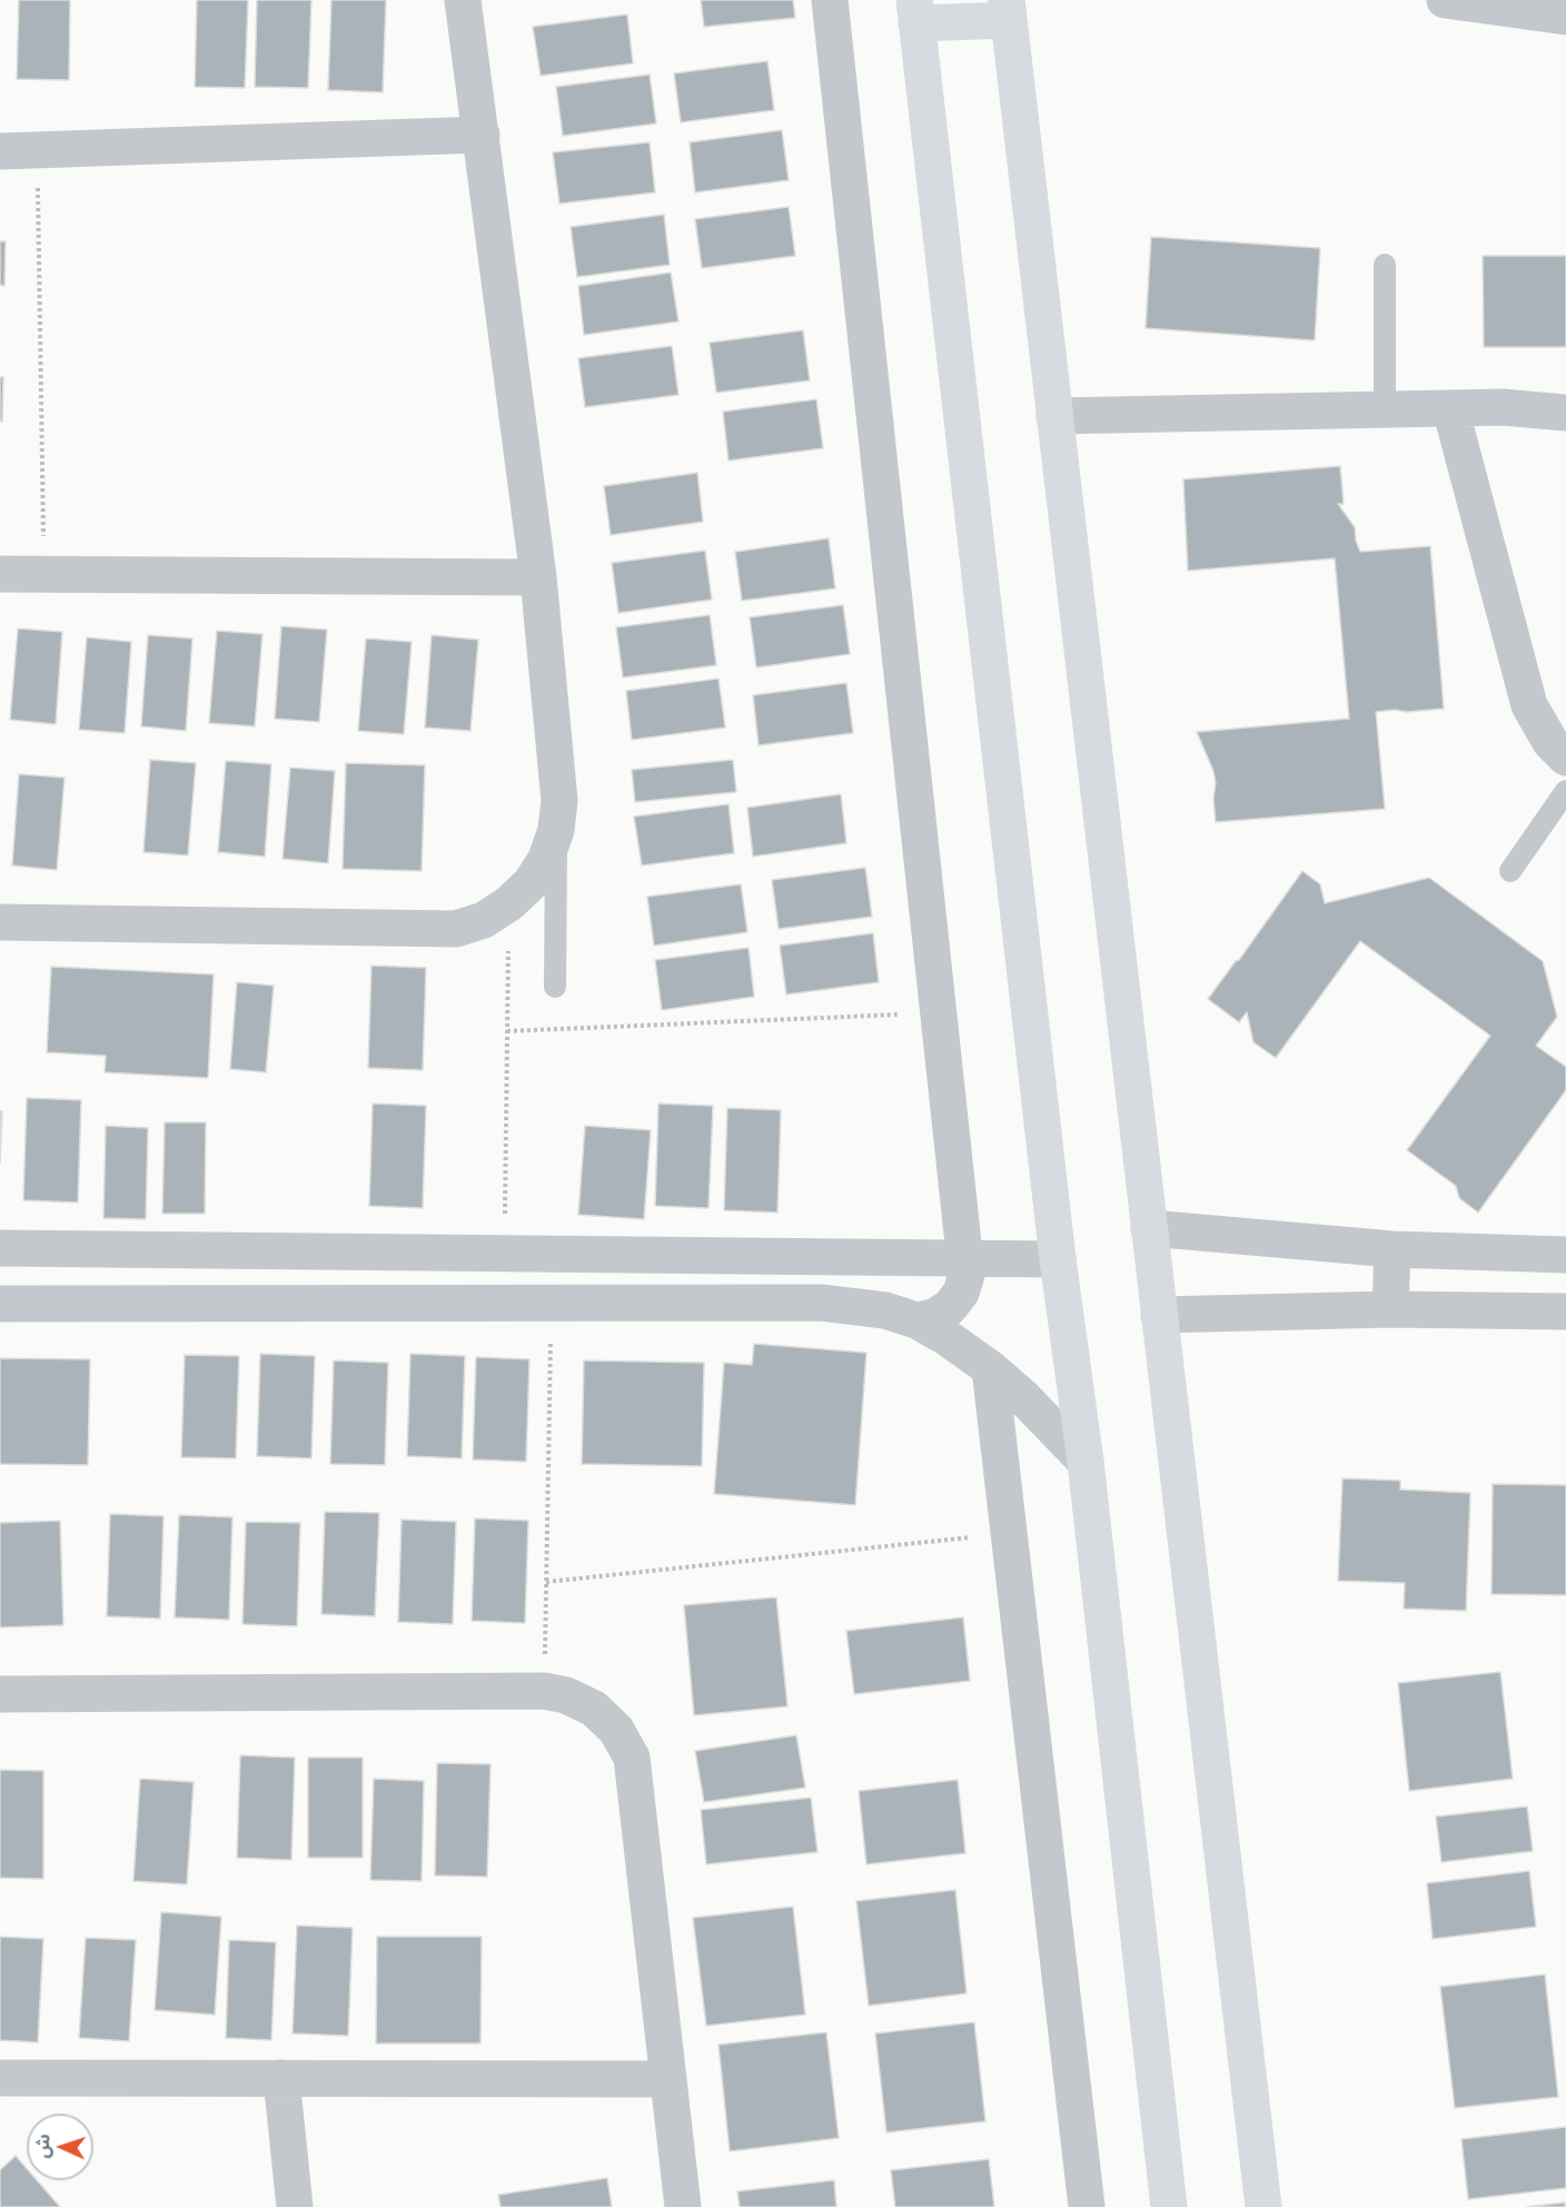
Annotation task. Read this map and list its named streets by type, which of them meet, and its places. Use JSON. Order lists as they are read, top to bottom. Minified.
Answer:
{"north":"left"}
